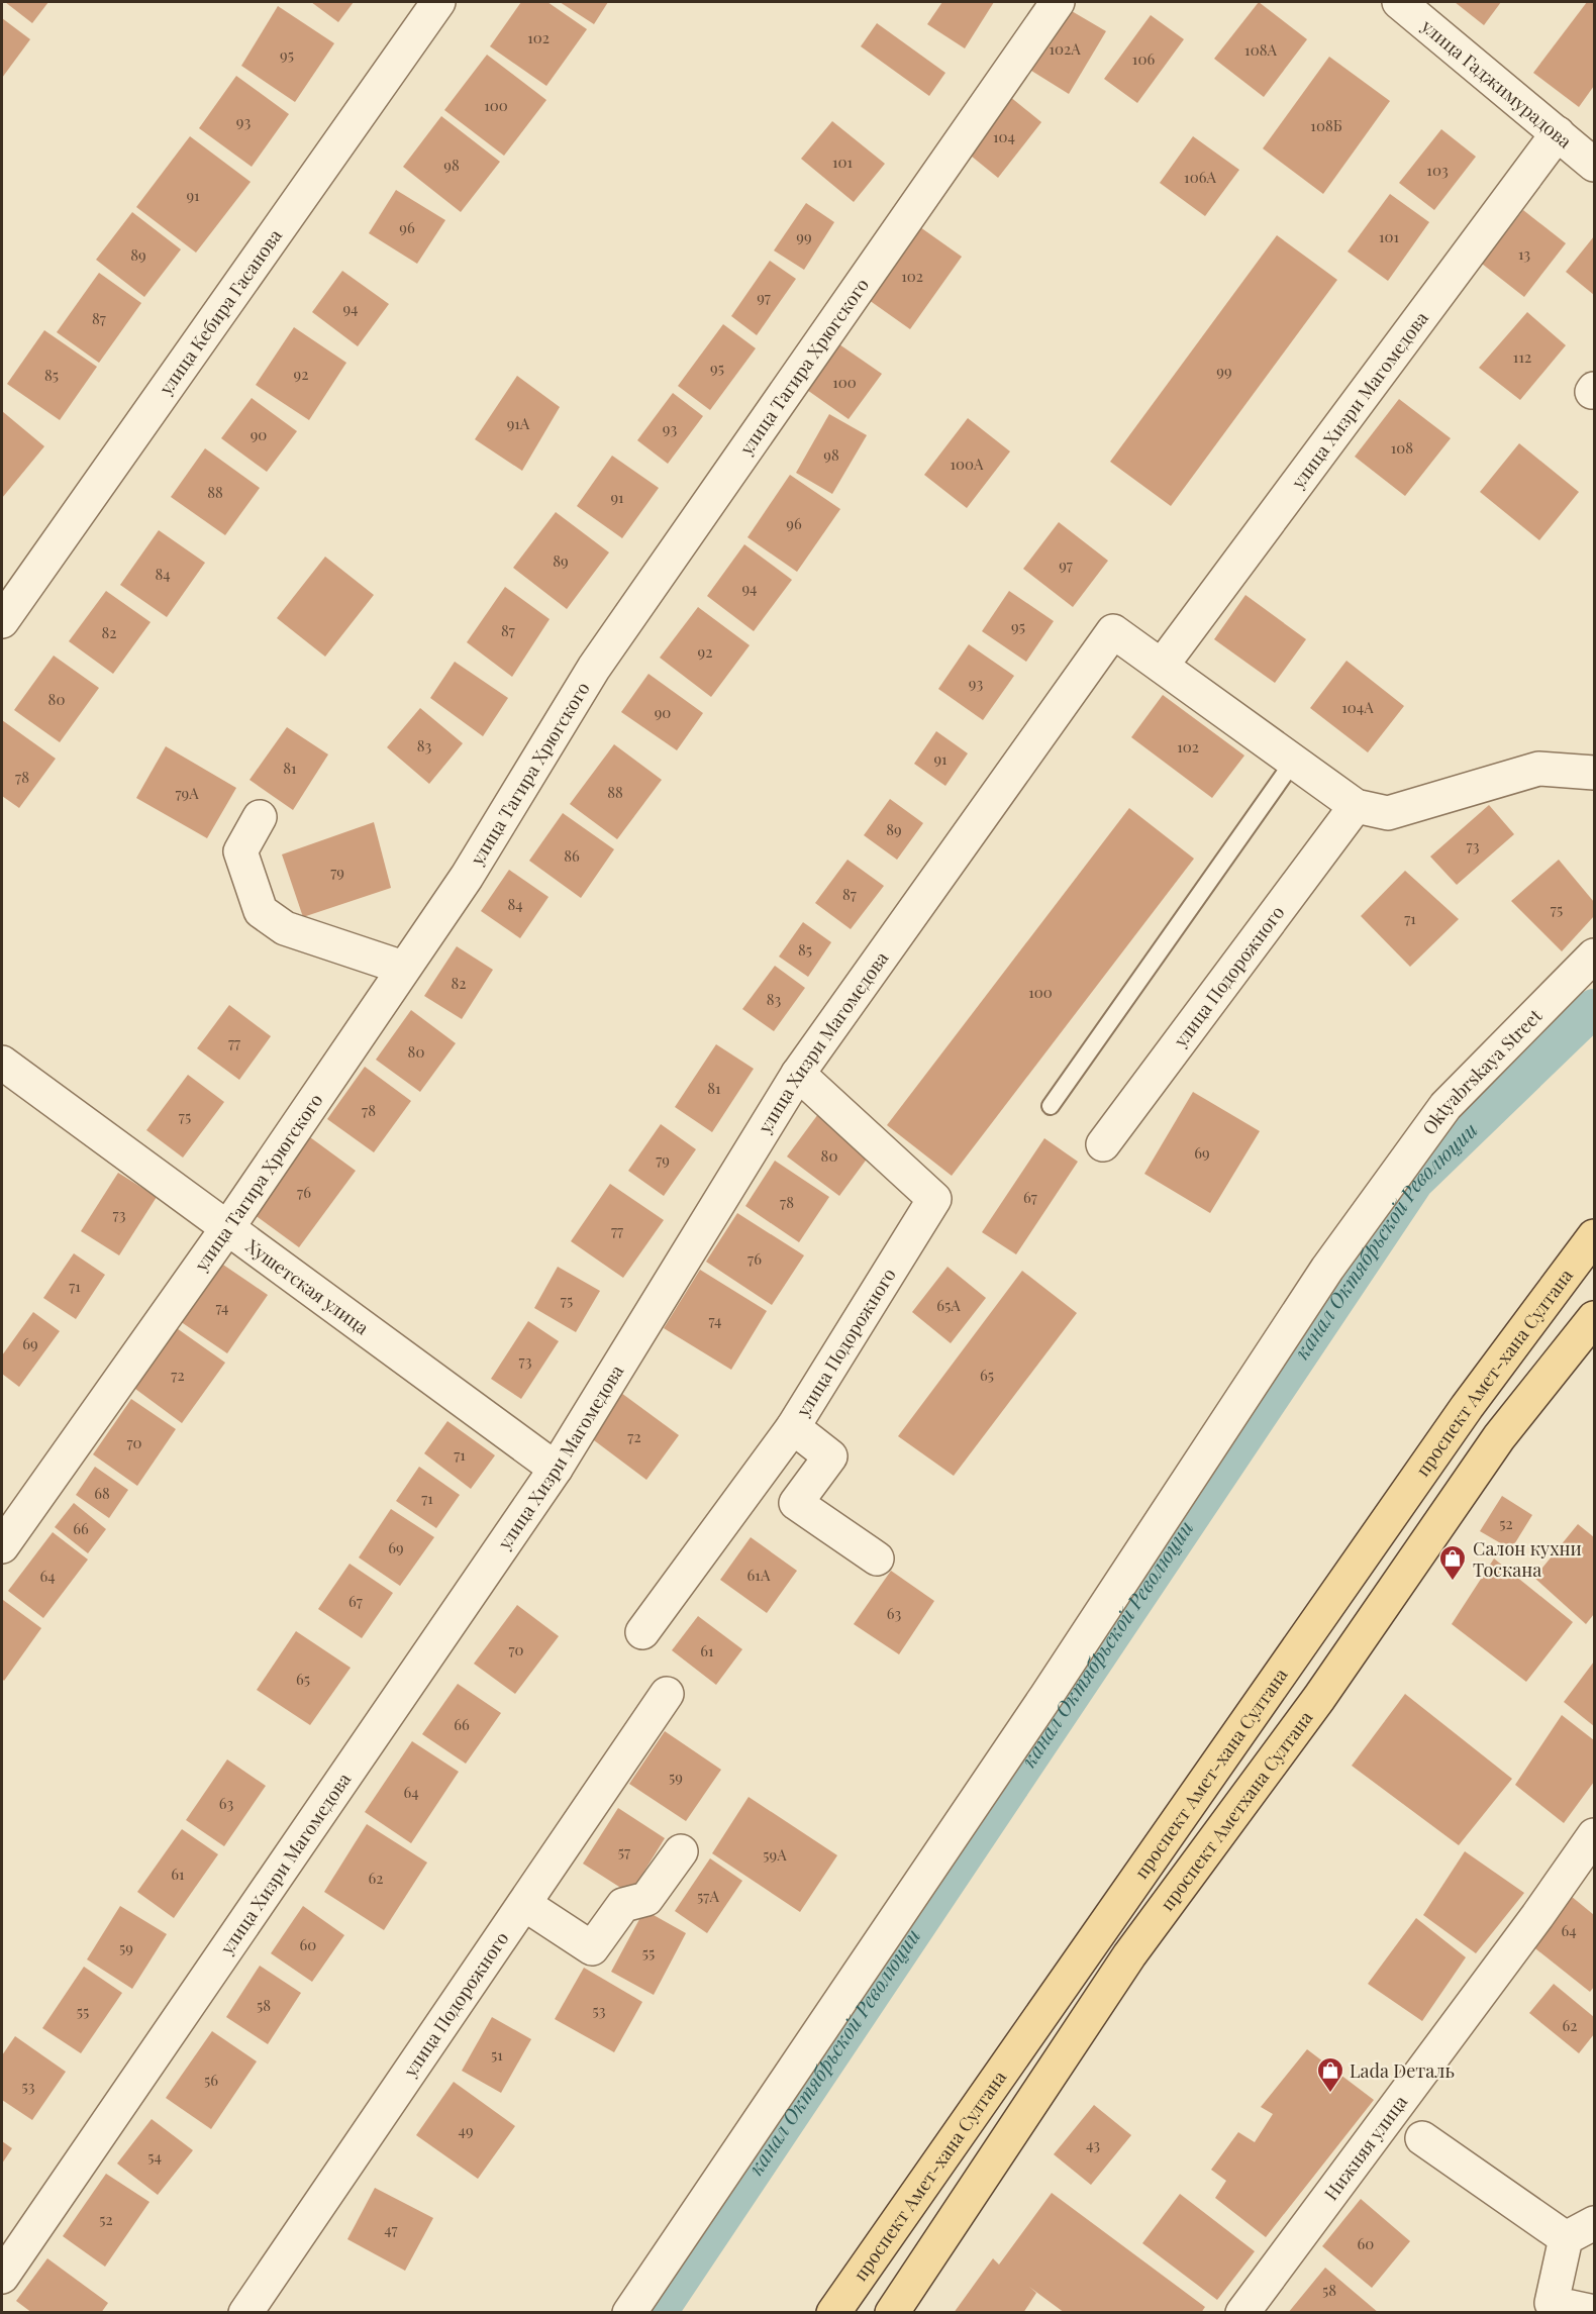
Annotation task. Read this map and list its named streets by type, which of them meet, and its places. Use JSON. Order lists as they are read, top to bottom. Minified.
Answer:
{"streets":{"main road":["проспект Амет-хана Султана","проспект Аметхана Султана"],"street":["улица Гаджимурадова","улица Кебира Гасанова","улица Тагира Хрюгского","улица Хизри Магомедова","улица Подорожного","Oktyabrskaya Street","Хушетская улица","Нижняя улица"]},"crossings":[["улица Гаджимурадова","улица Хизри Магомедова"],["улица Тагира Хрюгского","Хушетская улица"],["улица Хизри Магомедова","улица Подорожного"],["улица Хизри Магомедова","Хушетская улица"]],"water":["канал Октябрьской Революции"],"places":{"shop":["Салон кухни Тоскана","Lada Dеталь"]},"house_numbers":["102","102А","108А","95","106","100","93","108Б","104","101","98","103","106А","91","96","99","101","13","89","102","97","94","87","112","95","99","92","85","100","91А","93","90","108","98","100А","88","91","96","89","97","84","94","95","87","82","92","93","80","104А","90","83","102","91","81","78","88","79А","89","73","86","79","87","84","75","71","85","82","100","83","77","80","81","78","75","69","80","79","76","67","78","73","77","76","71","75","65А","74","74","69","73","72","65","72","70","71","68","71","52","66","69","61А","64","67","63","70","61","65","66","59","64","63","57","59А","61","62","57А","64","60","59","55","58","53","55","62","51","56","53","49","43","54","52","47","60","58"]}
